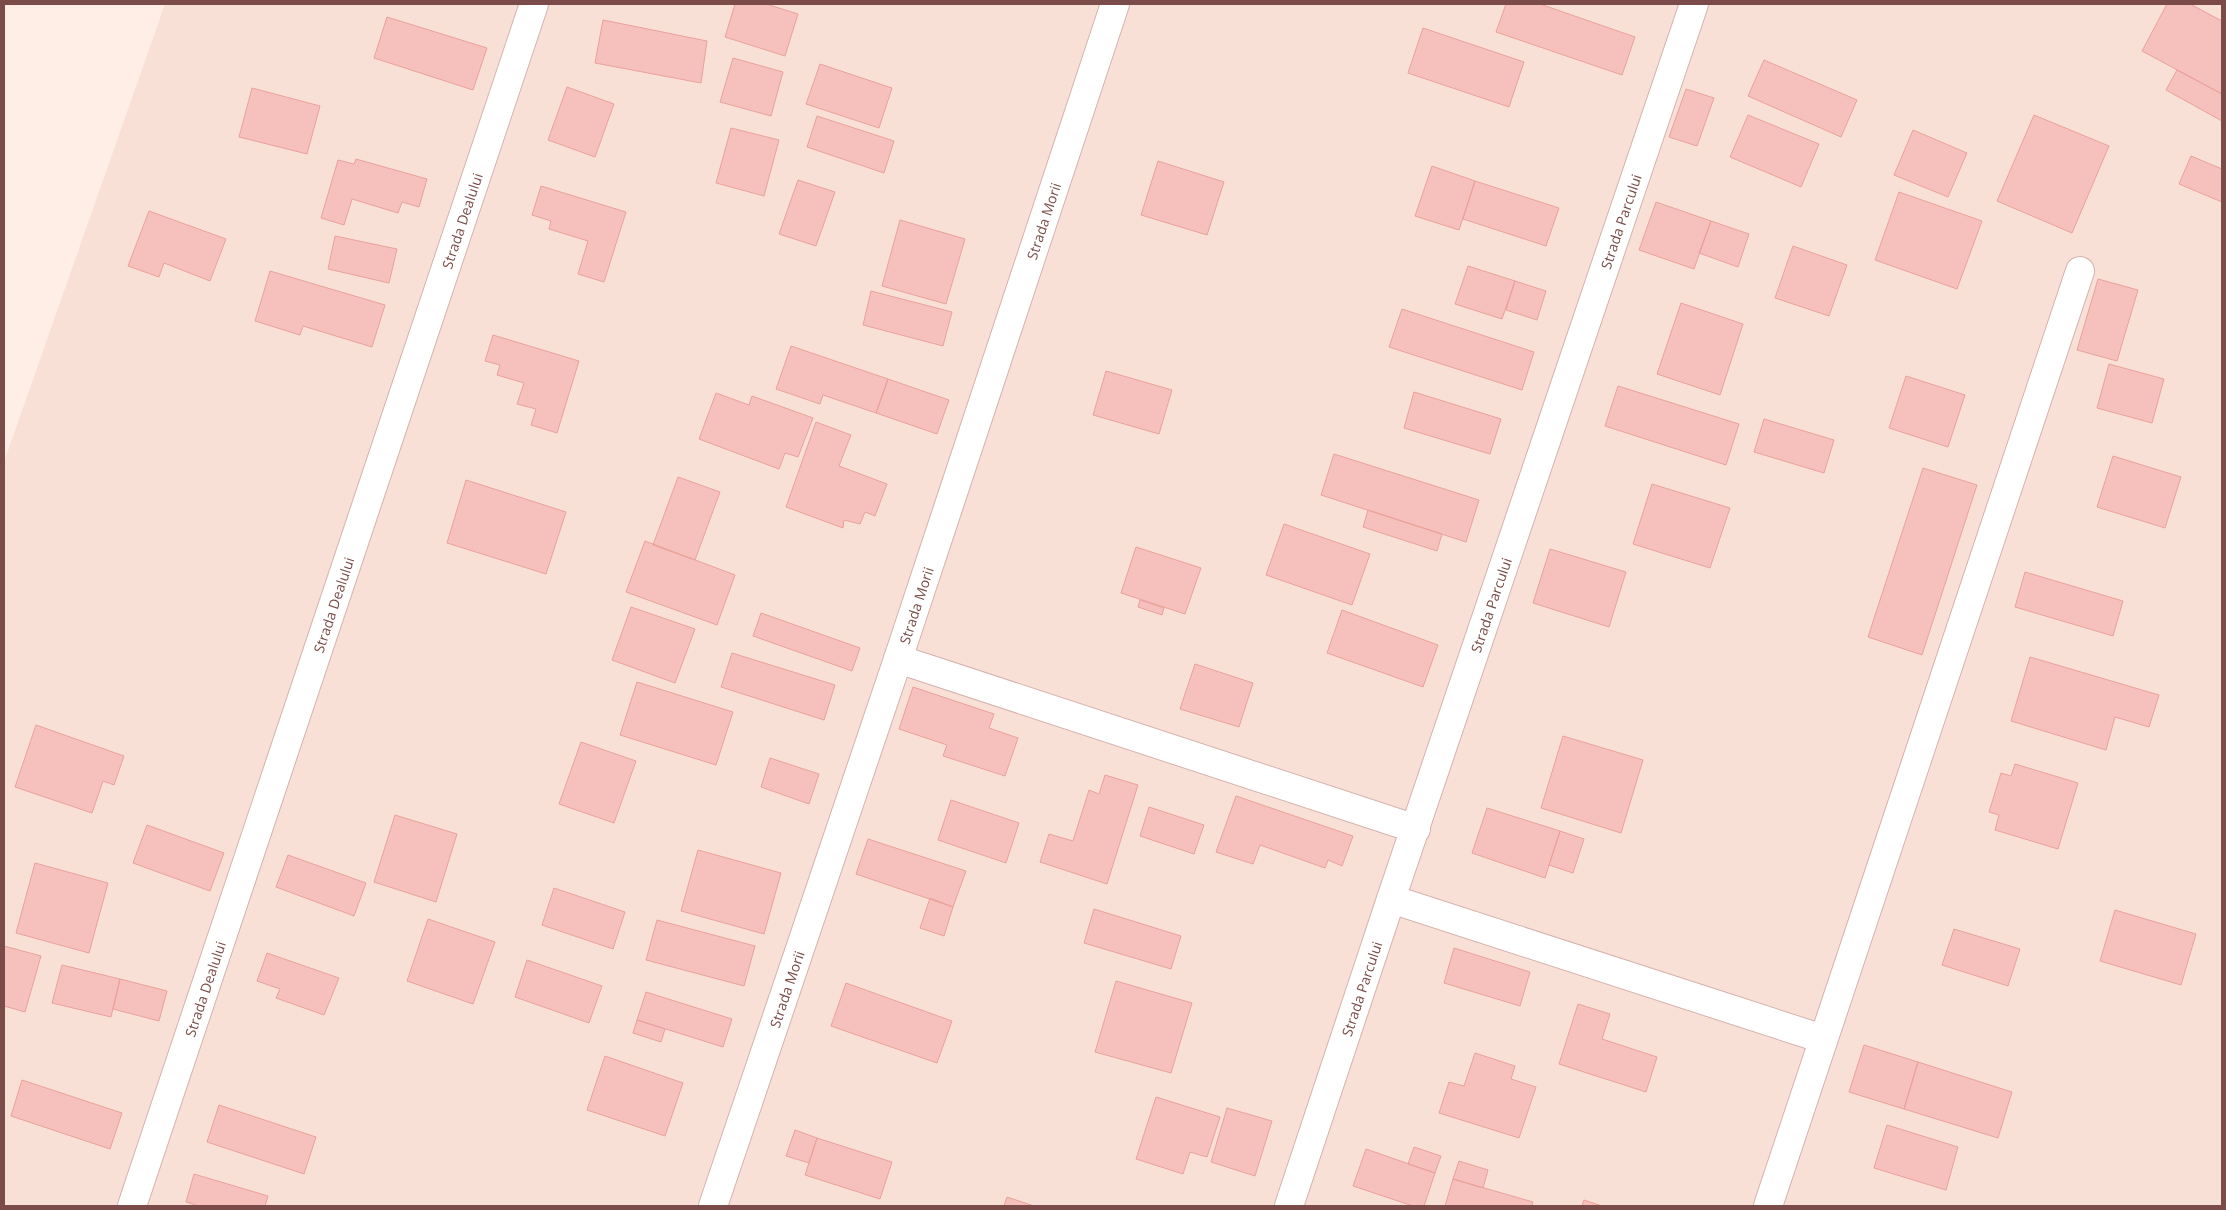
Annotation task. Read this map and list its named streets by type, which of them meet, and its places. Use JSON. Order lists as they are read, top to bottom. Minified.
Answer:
{"streets":{"street":["Strada Dealului","Strada Morii","Strada Parcului"]}}
